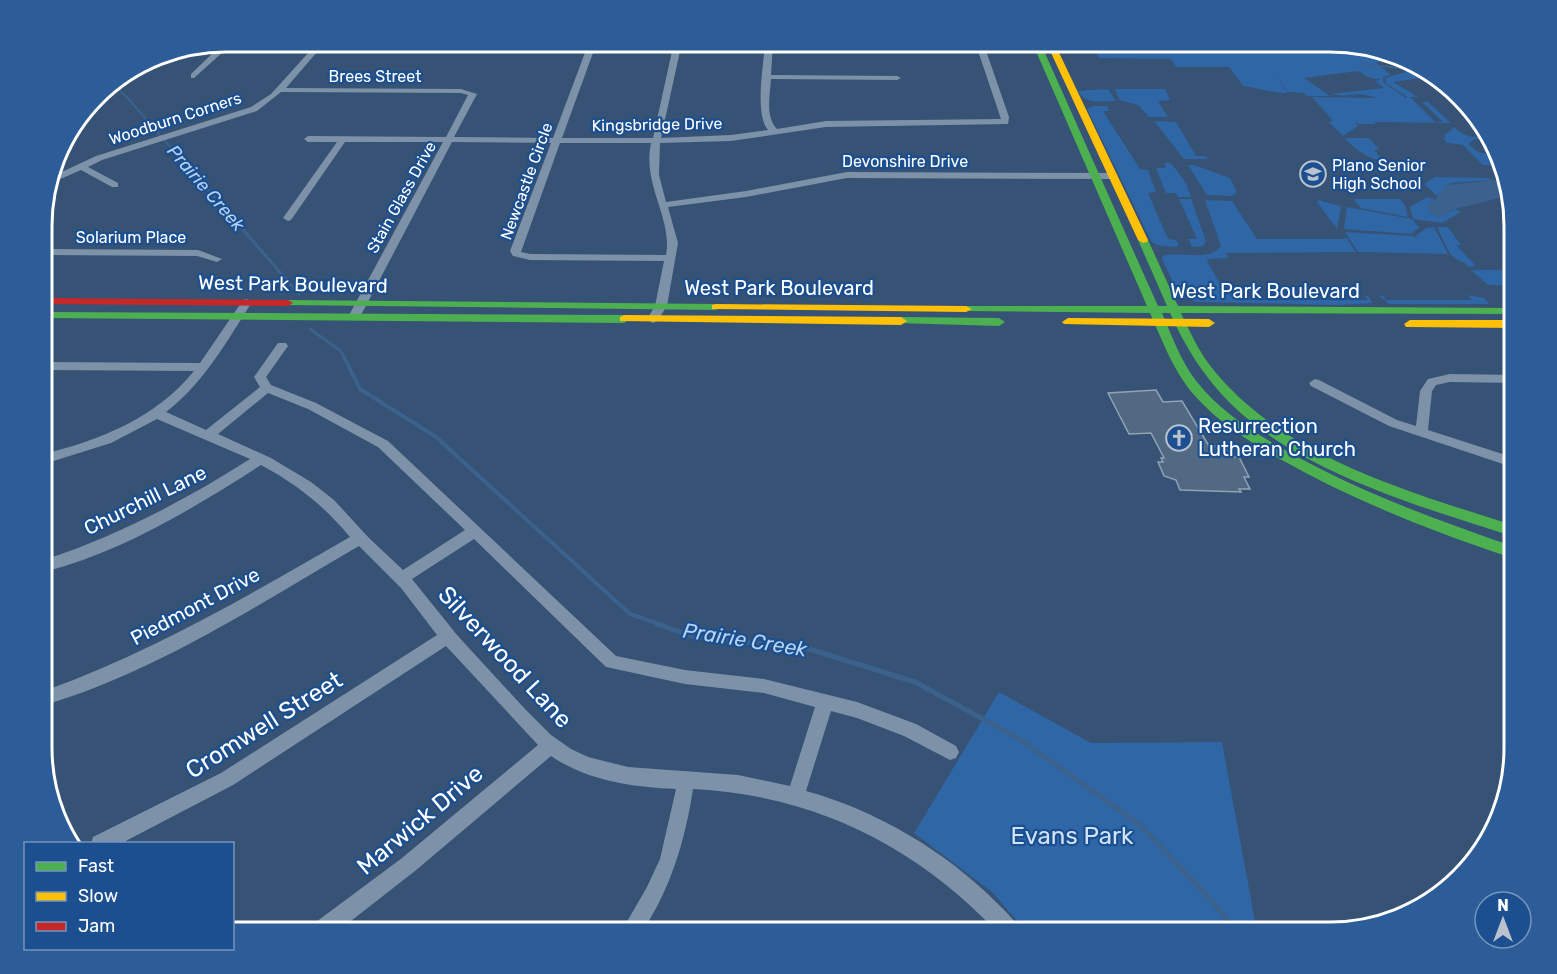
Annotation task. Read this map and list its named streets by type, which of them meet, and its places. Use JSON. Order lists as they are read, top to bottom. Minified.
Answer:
{"streets":{"main road":["West Park Boulevard"],"street":["Brees Street","Woodburn Corners","Kingsbridge Drive","Devonshire Drive","Newcastle Circle","Stain Glass Drive","Solarium Place","Churchill Lane","Piedmont Drive","Silverwood Lane","Cromwell Street","Marwick Drive"]},"crossings":[["Brees Street","Woodburn Corners"],["Brees Street","Stain Glass Drive"],["Kingsbridge Drive","Newcastle Circle"],["Kingsbridge Drive","Stain Glass Drive"],["Stain Glass Drive","West Park Boulevard"],["Churchill Lane","Silverwood Lane"],["Piedmont Drive","Silverwood Lane"],["Silverwood Lane","Cromwell Street"],["Silverwood Lane","Marwick Drive"]],"water":["Prairie Creek"],"parks":["Evans Park"],"places":{"school or university":["Plano Senior High School"],"church":["Resurrection Lutheran Church"]},"legend":["Fast","Slow","Jam"],"north":"top"}
